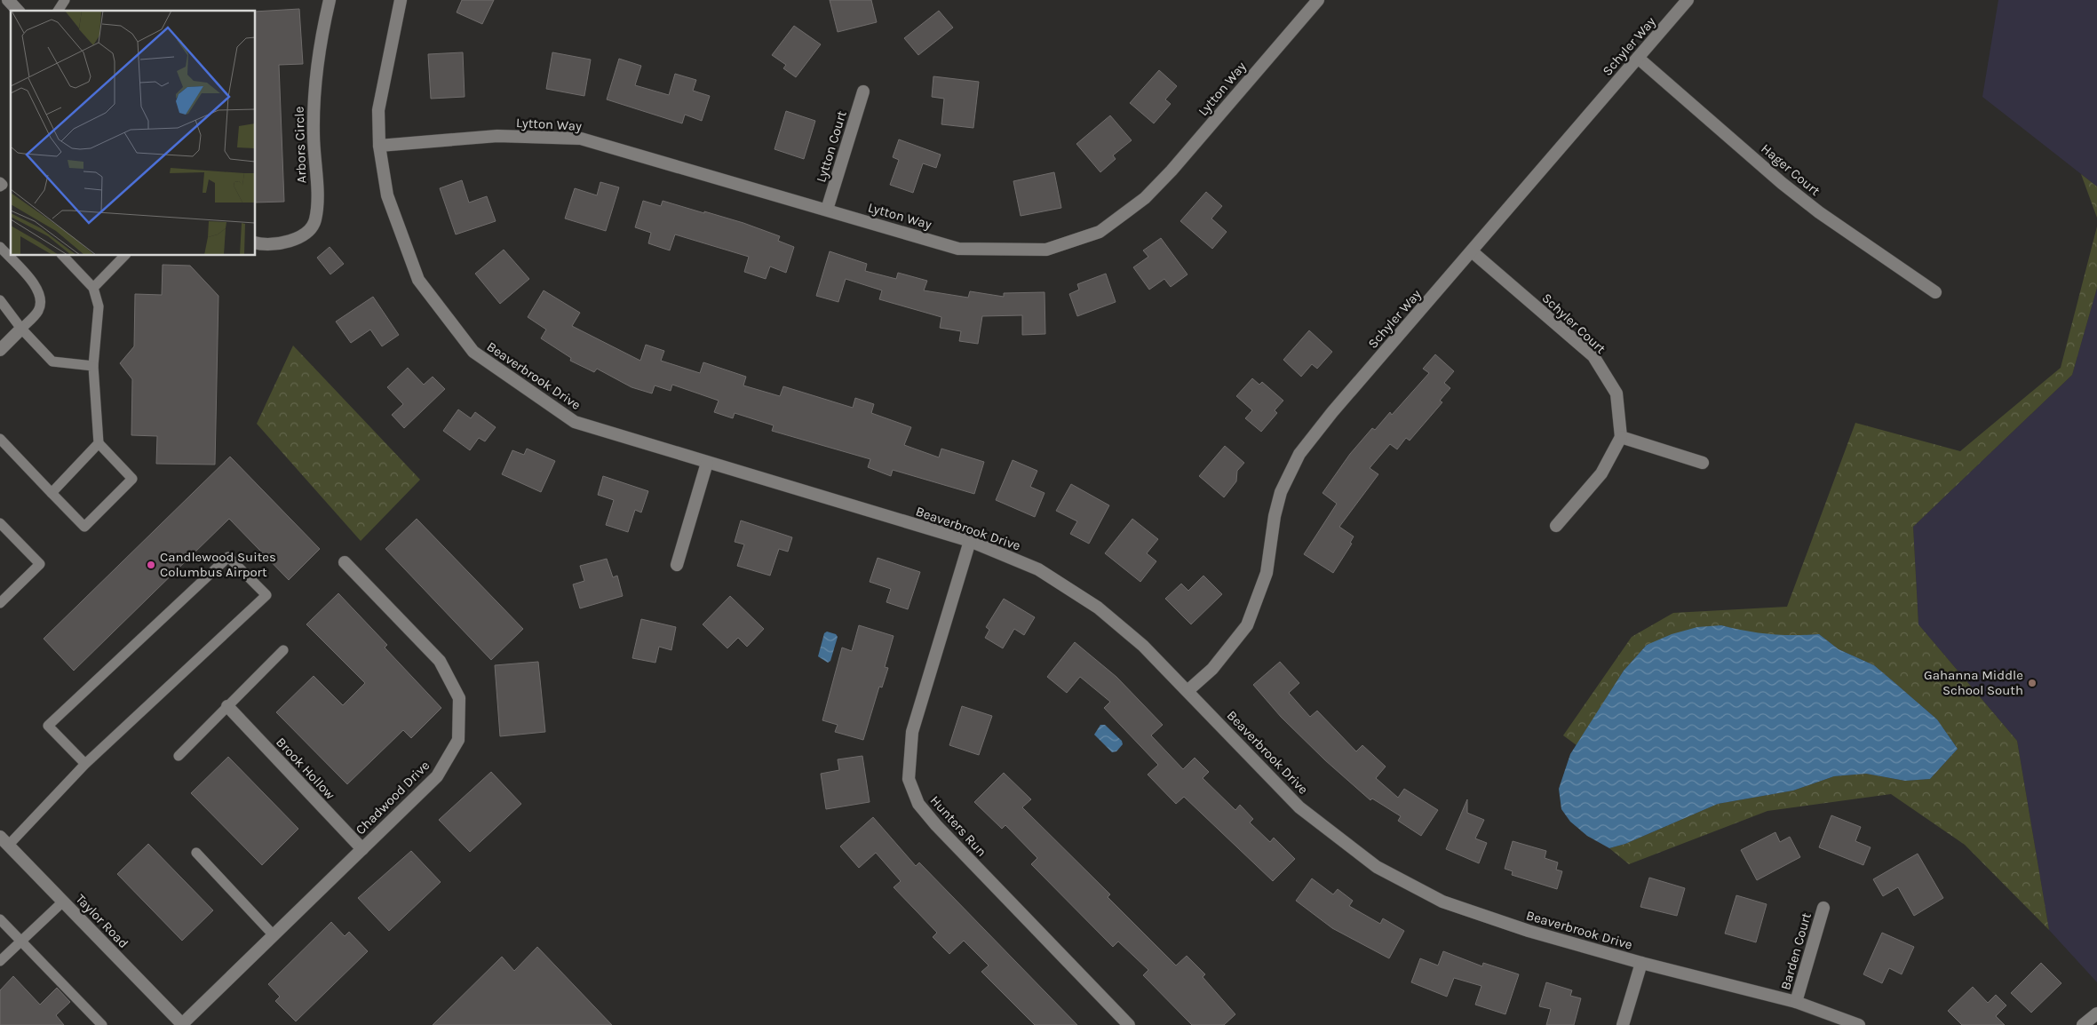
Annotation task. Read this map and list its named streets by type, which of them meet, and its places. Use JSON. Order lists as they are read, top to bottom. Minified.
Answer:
{"streets":{"street":["Schyler Way","Lytton Way","Arbors Circle","Lytton Court","Hager Court","Schyler Court","Beaverbrook Drive","Brook Hollow","Chadwood Drive","Hunters Run","Taylor Road","Barden Court"]},"crossings":[["Schyler Way","Hager Court"],["Schyler Way","Schyler Court"],["Schyler Way","Beaverbrook Drive"],["Lytton Way","Lytton Court"],["Lytton Way","Beaverbrook Drive"],["Beaverbrook Drive","Hunters Run"],["Beaverbrook Drive","Barden Court"],["Brook Hollow","Chadwood Drive"],["Chadwood Drive","Taylor Road"]],"places":["Candlewood Suites Columbus Airport","Gahanna Middle School South"]}
